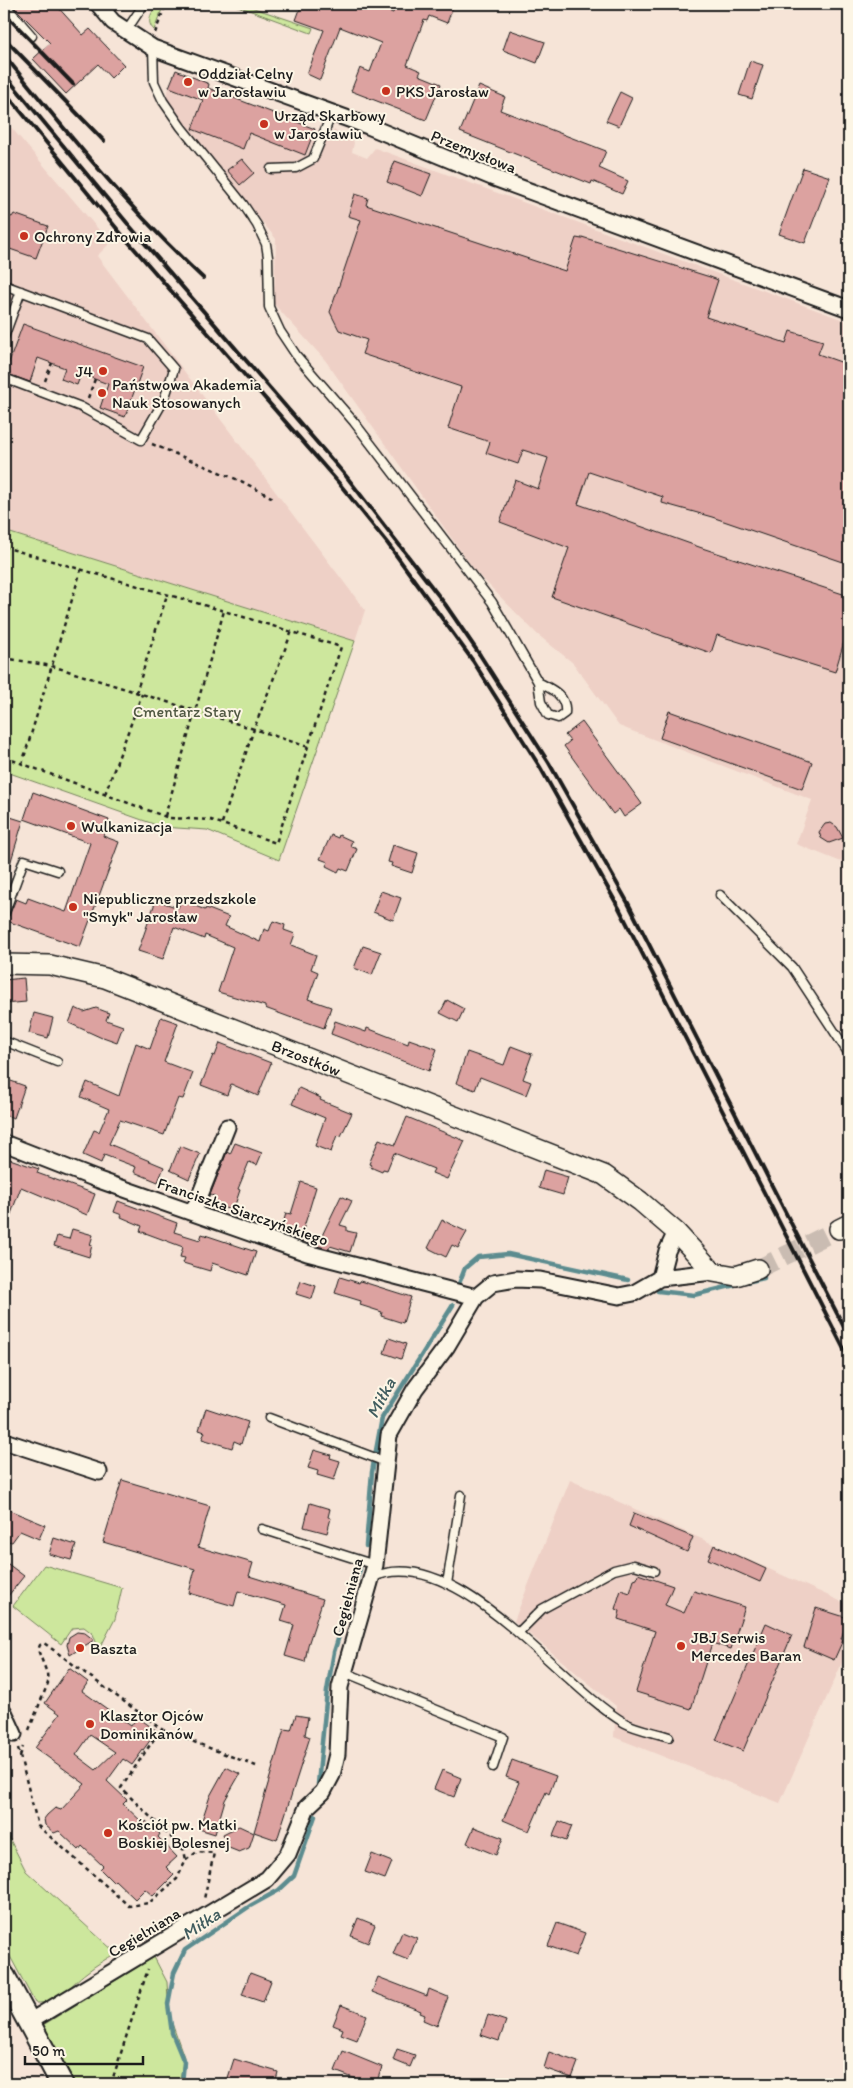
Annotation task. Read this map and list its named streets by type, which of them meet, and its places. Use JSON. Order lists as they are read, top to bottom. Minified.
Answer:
{"streets":{"street":["Przemysłowa","Brzostków","Franciszka Siarczyńskiego","Cegielniana"]},"crossings":[["Brzostków","Cegielniana"],["Franciszka Siarczyńskiego","Cegielniana"]],"water":["Miłka"],"parks":["Cmentarz Stary"],"places":["Oddział Celny w Jarosławiu","PKS Jarosław","Urząd Skarbowy w Jarosławiu","Ochrony Zdrowia","J4","Państwowa Akademia Nauk Stosowanych","Wulkanizacja","Niepubliczne przedszkole \"Smyk\" Jarosław","JBJ Serwis Mercedes Baran","Baszta","Klasztor Ojców Dominikanów","Kościół pw. Matki Boskiej Bolesnej"],"scale_bar":"50 m"}
